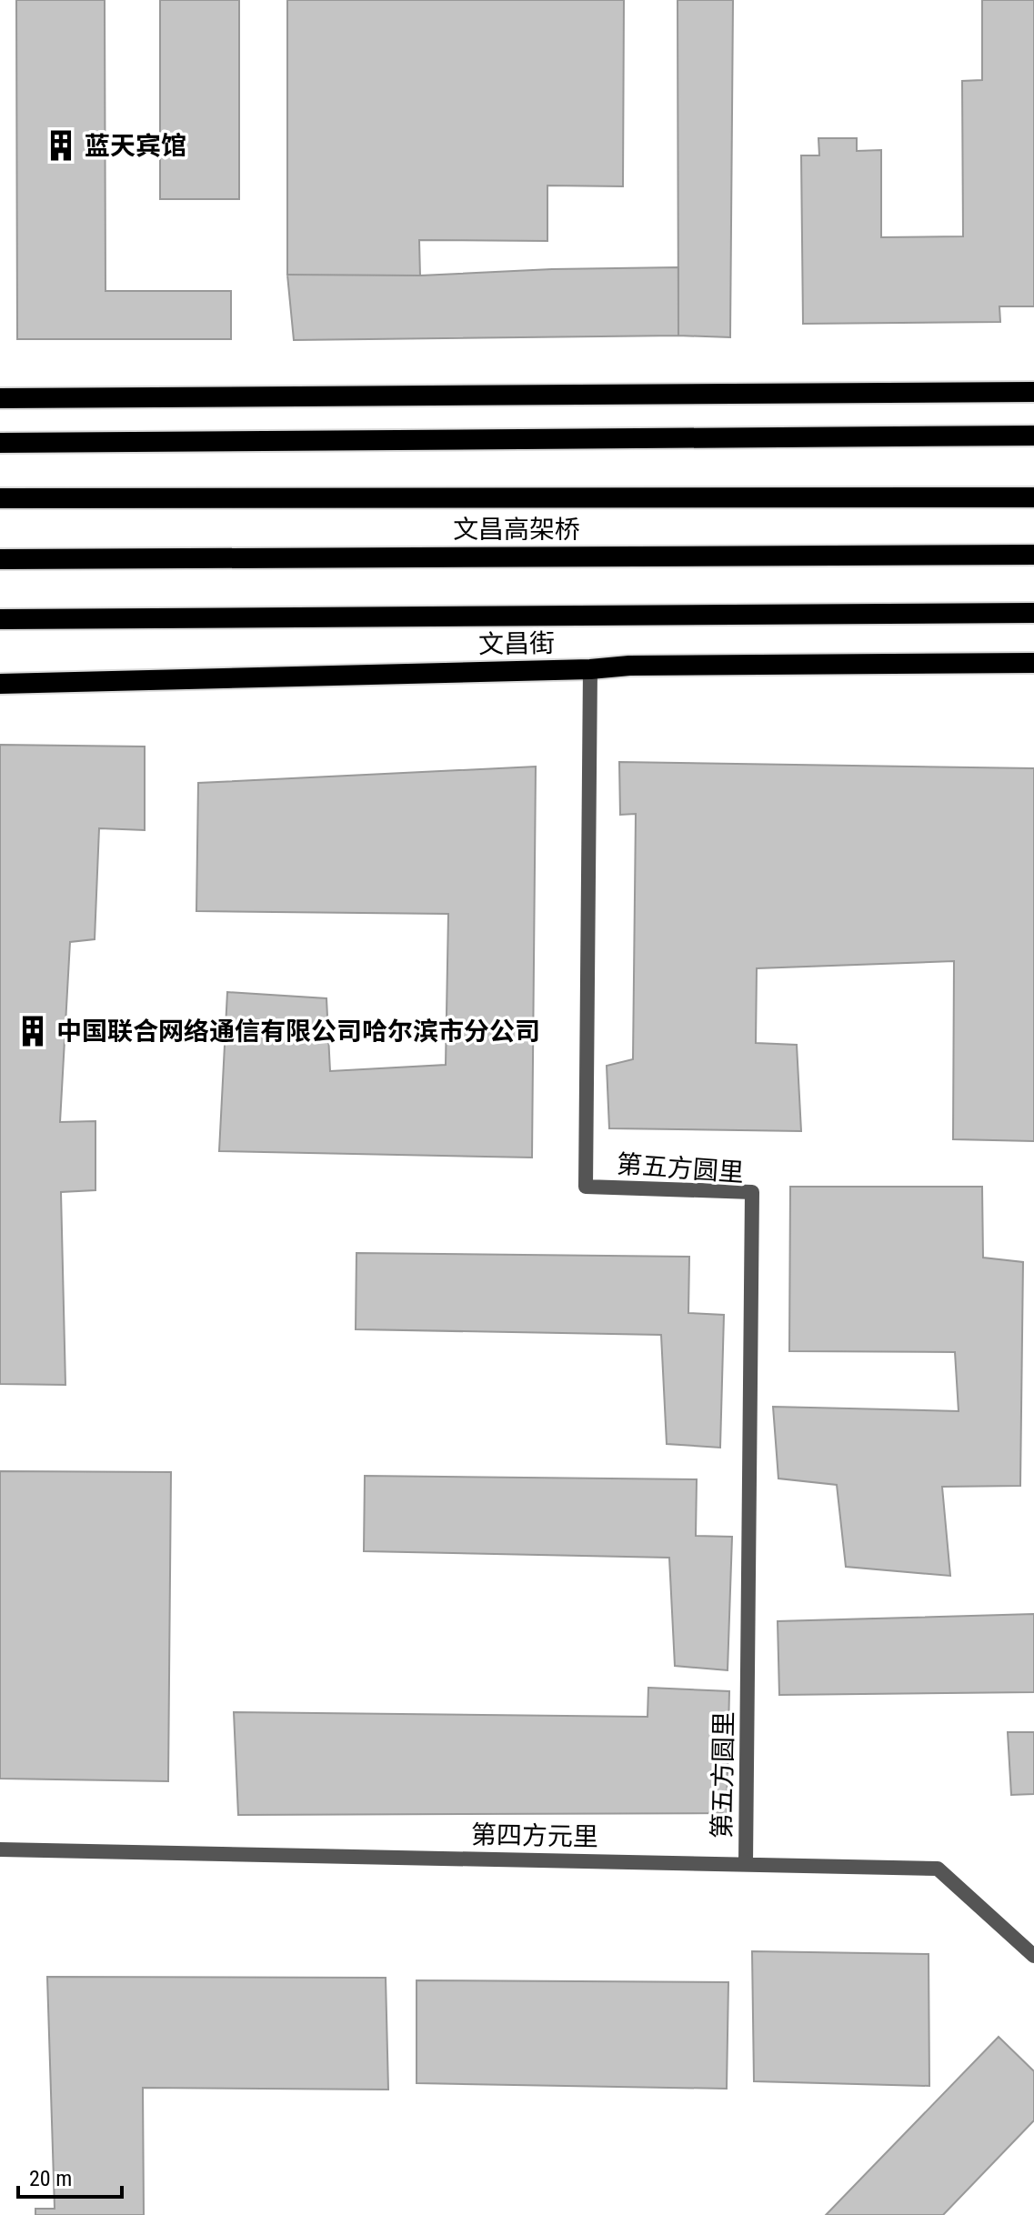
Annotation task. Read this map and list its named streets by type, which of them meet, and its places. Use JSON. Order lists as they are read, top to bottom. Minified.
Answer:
{"streets":{"highway":["文昌高架桥","文昌街"],"street":["第五方圆里","第四方元里"]},"crossings":[["文昌街","第五方圆里"],["第五方圆里","第四方元里"]],"places":{"building":["蓝天宾馆","中国联合网络通信有限公司哈尔滨市分公司"]},"scale_bar":"20 m"}
